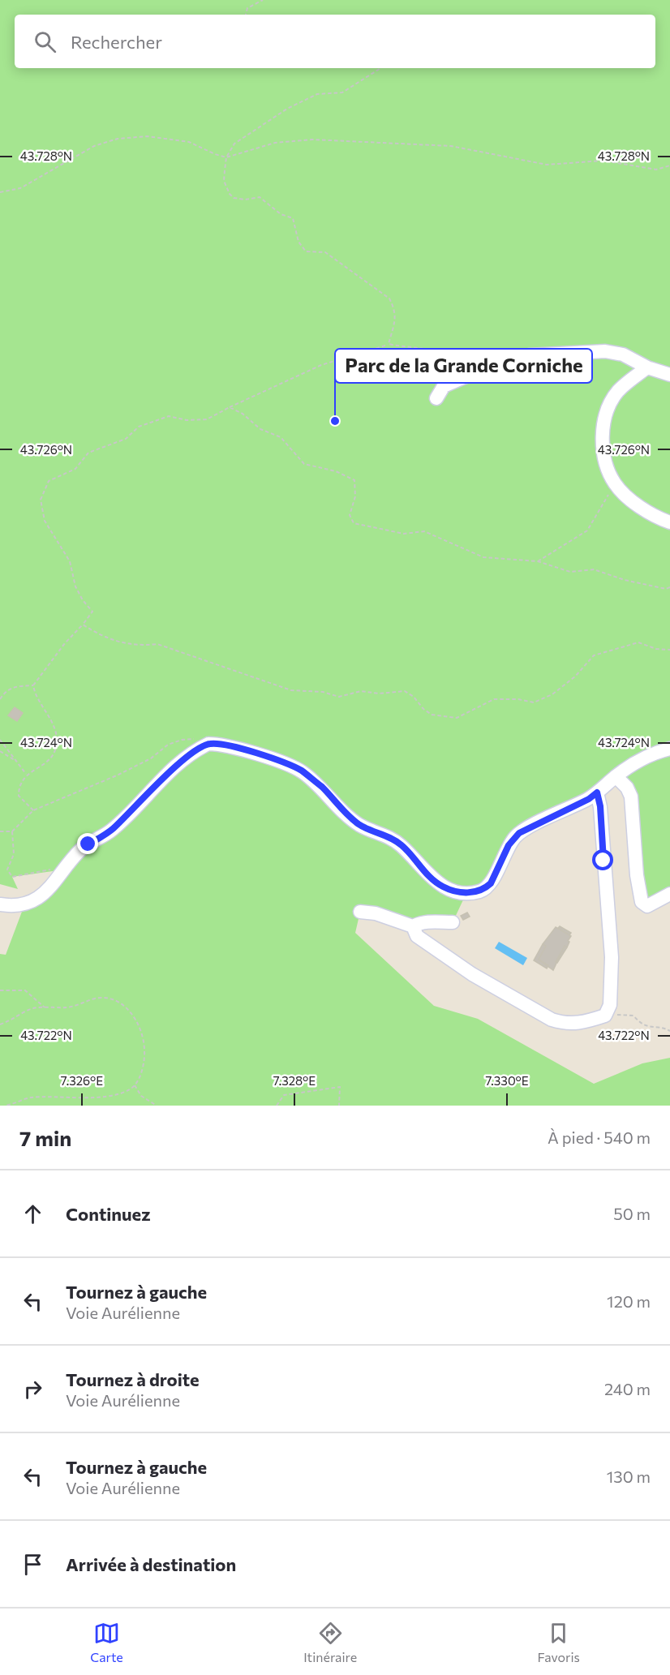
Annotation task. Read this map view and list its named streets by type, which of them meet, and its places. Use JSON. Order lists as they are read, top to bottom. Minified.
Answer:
{"places":["Parc de la Grande Corniche"],"page":{"search":"Rechercher","heading":["7 min","À pied · 540 m"],"list":[["Continuez","50 m"],["Tournez à gauche","Voie Aurélienne","120 m"],["Tournez à droite","Voie Aurélienne","240 m"],["Tournez à gauche","Voie Aurélienne","130 m"],"Arrivée à destination"],"nav":["Carte","Itinéraire","Favoris"]},"coordinates":["43.728°N","43.726°N","43.724°N","43.722°N","7.326°E","7.328°E","7.330°E"]}
